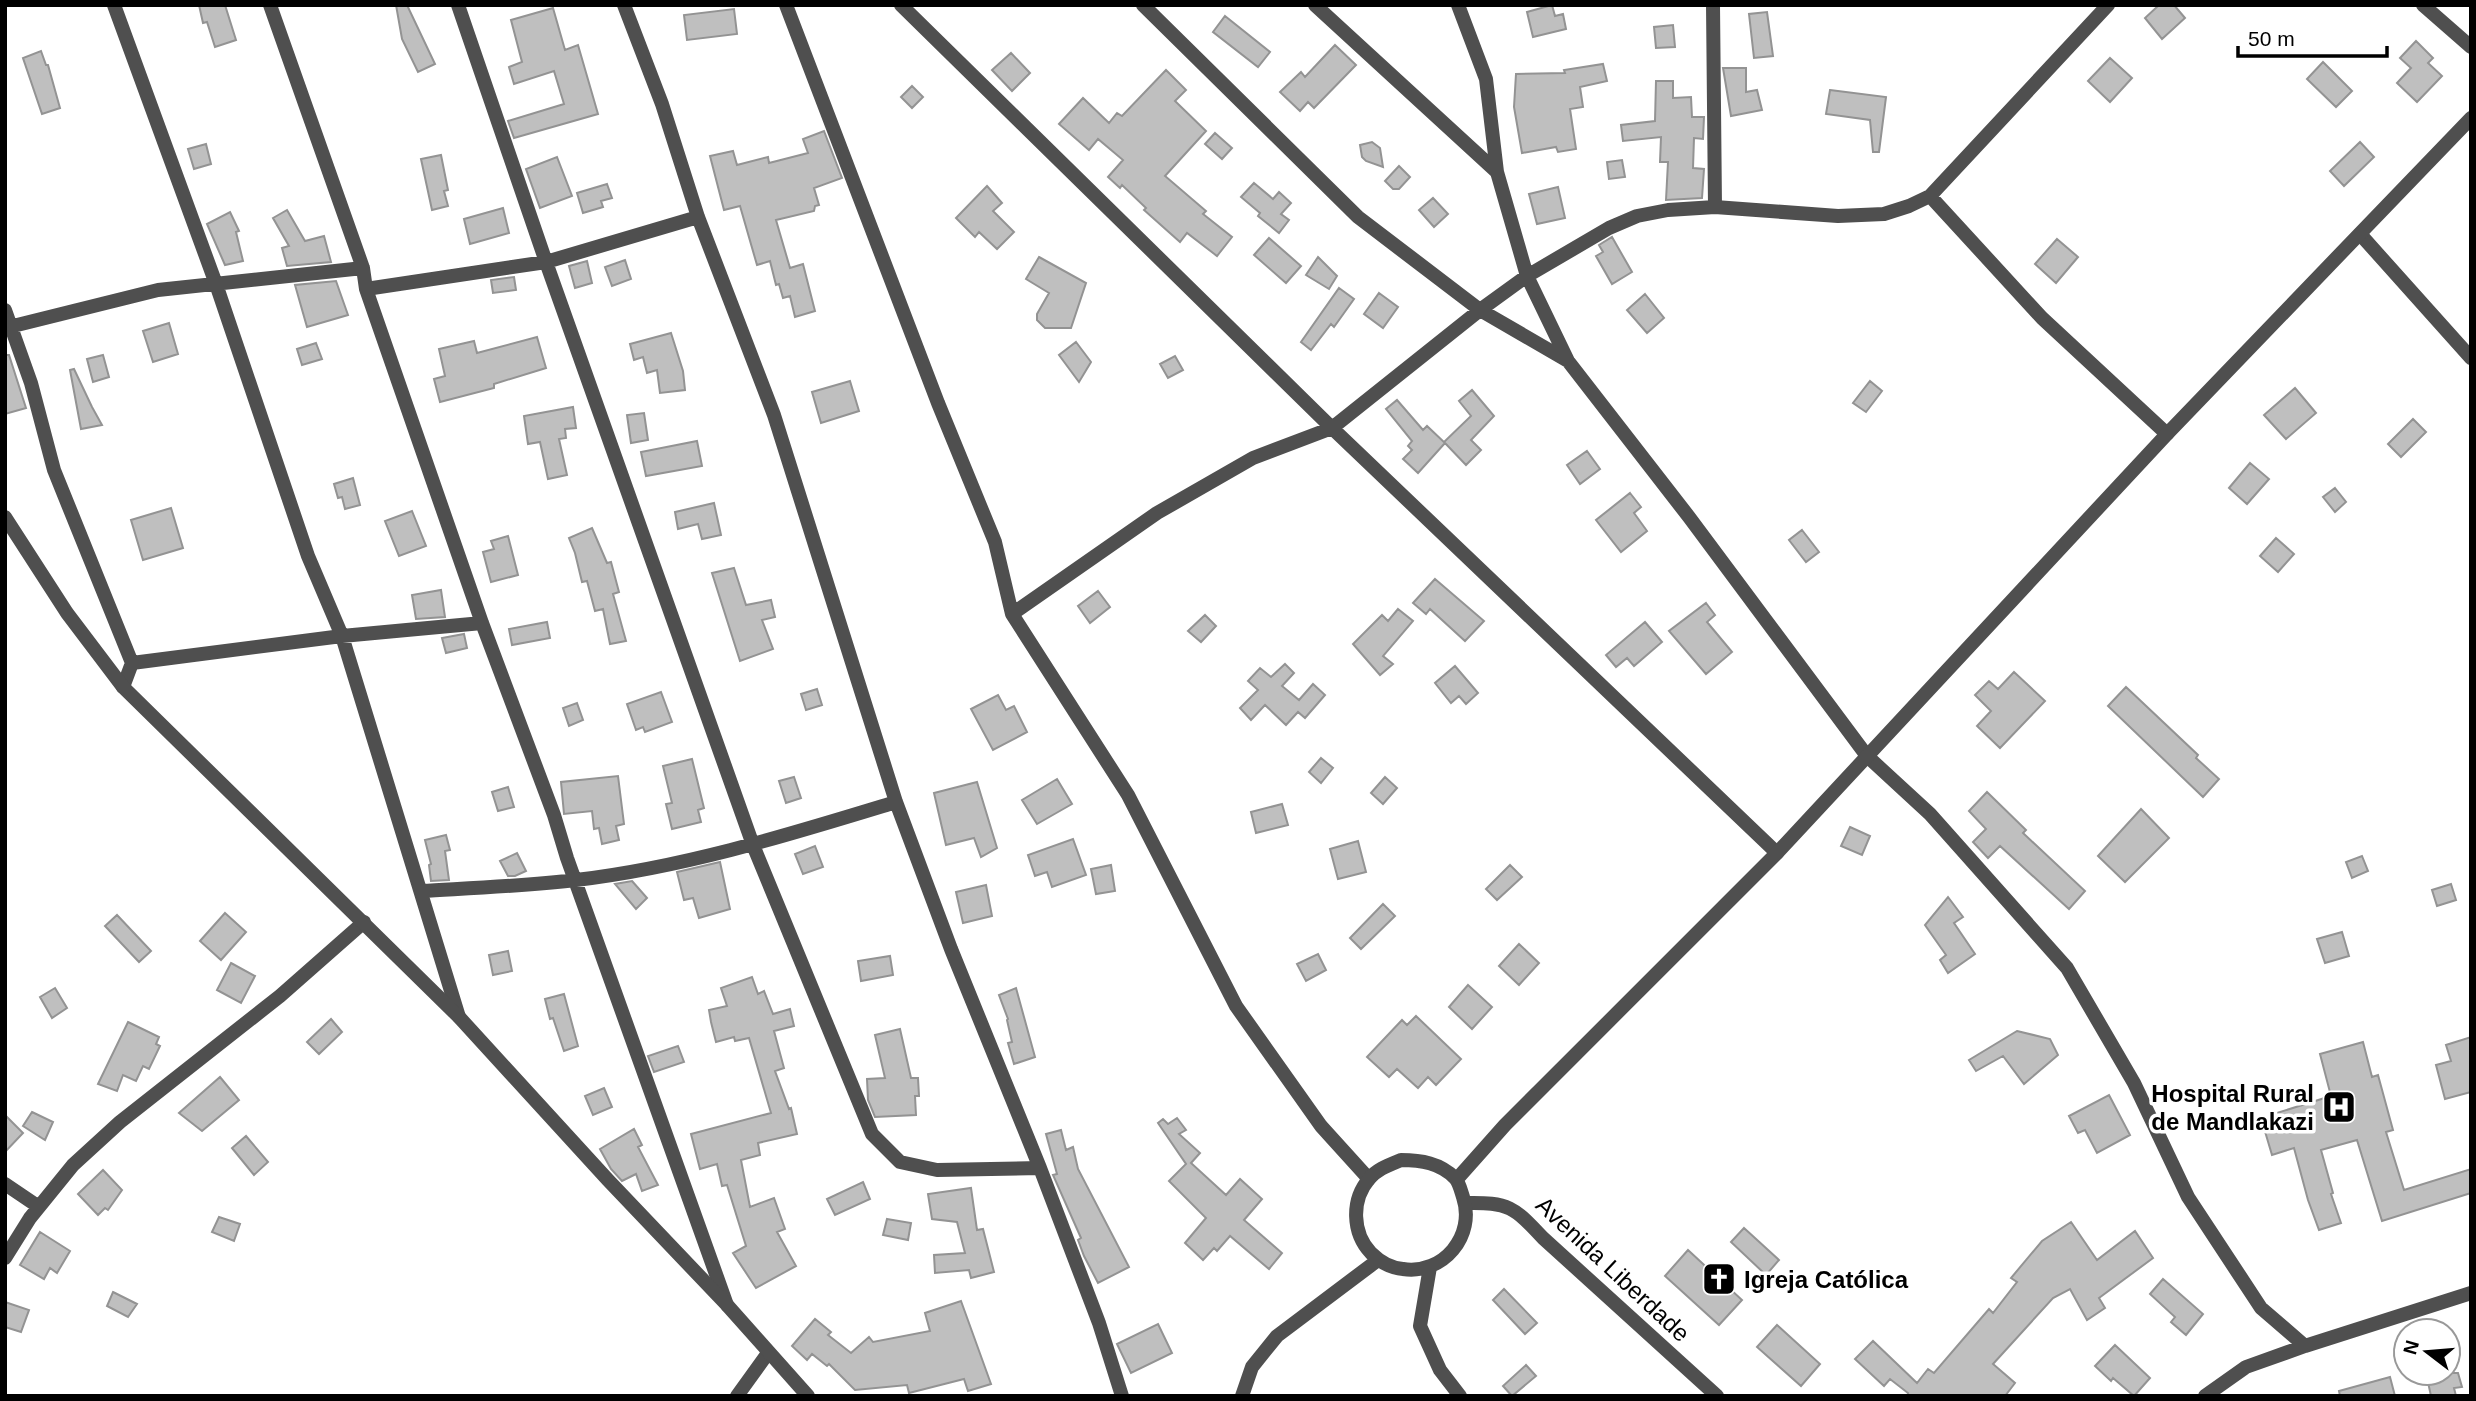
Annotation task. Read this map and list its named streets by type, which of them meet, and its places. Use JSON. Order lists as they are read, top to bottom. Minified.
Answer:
{"streets":{"street":["Avenida Liberdade"]},"places":{"hospital":["Hospital Rural de Mandlakazi"],"church":["Igreja Católica"]},"scale_bar":"50 m","north":"left"}
